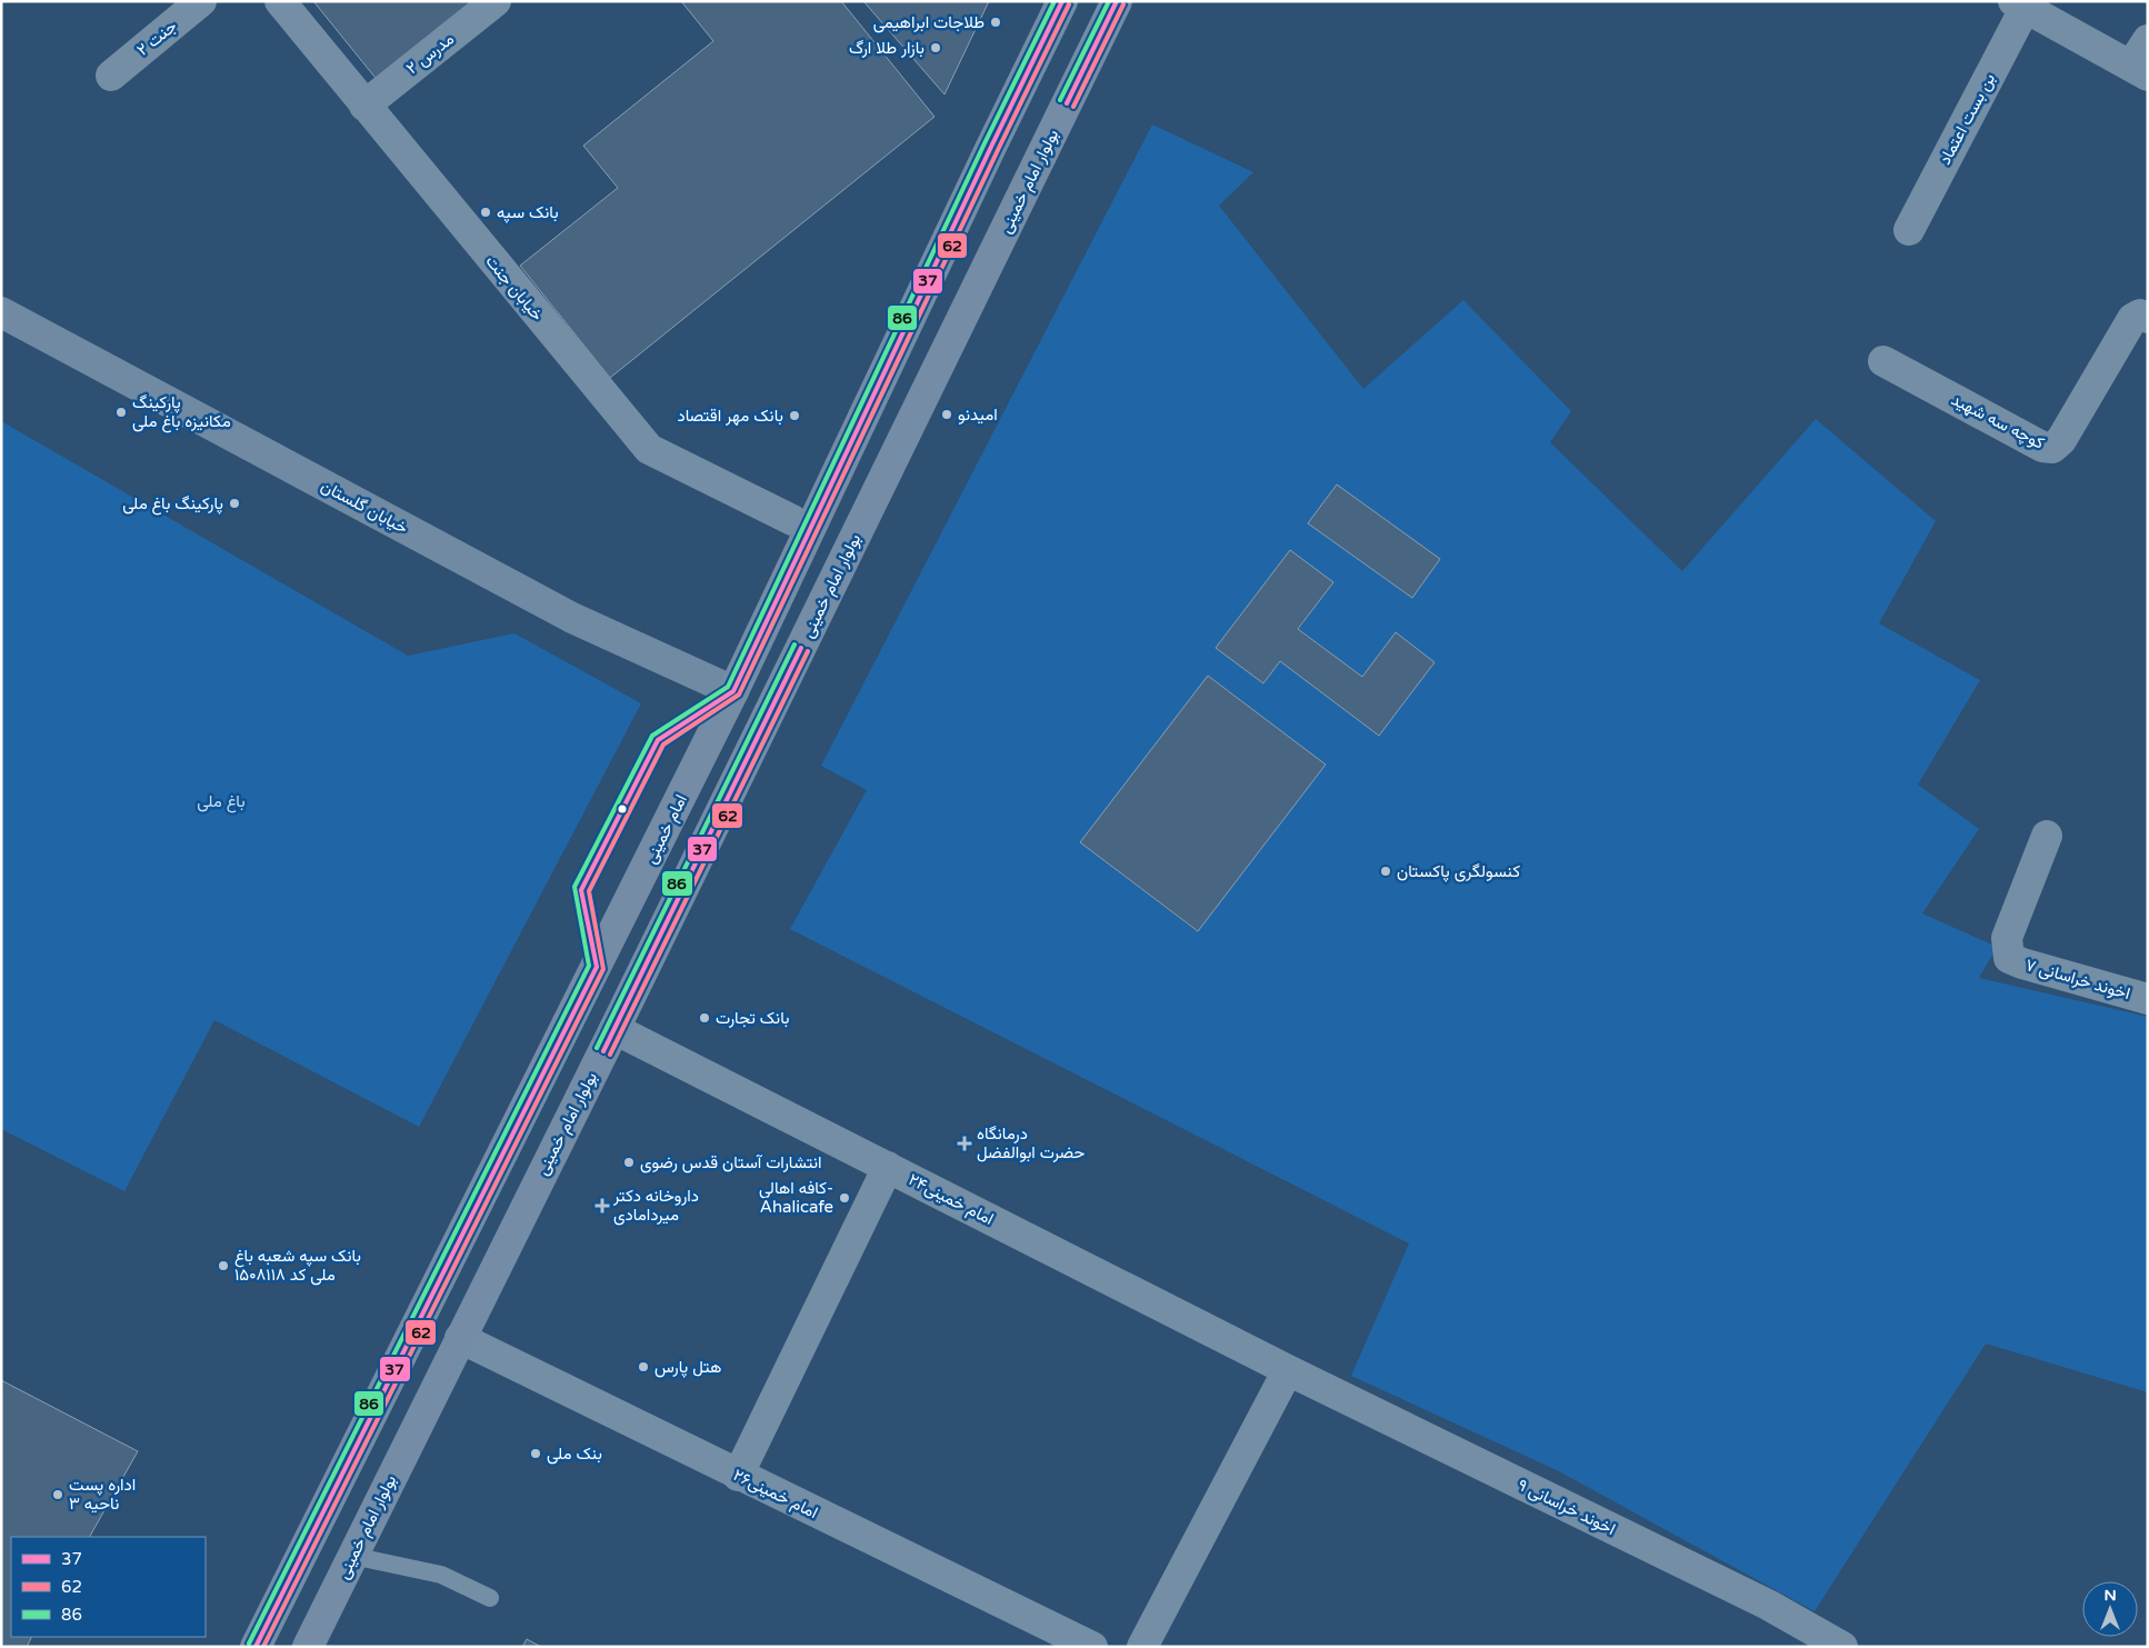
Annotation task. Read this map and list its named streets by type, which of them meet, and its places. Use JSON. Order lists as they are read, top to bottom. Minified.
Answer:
{"streets":{"main road":["بولوار امام خمینی","امام خمینی"],"street":["جنت ۲","مدرس ۲","بن بست اعتماد","خیابان جنت","کوچه سه شهید","خیابان گلستان","اخوند خراسانی ۷","امام خمینی۲۴","امام خمینی۲۶","اخوند خراسانی ۹"]},"crossings":[["مدرس ۲","خیابان جنت"],["بولوار امام خمینی","امام خمینی۲۴"],["بولوار امام خمینی","امام خمینی۲۶"],["خیابان گلستان","امام خمینی"],["امام خمینی۲۴","اخوند خراسانی ۹"]],"parks":["باغ ملی"],"places":{"other":["طلاجات ابراهیمی","بازار طلا ارگ","بانک سپه","پارکینگ مکانیزه باغ ملی","امیدنو","بانک مهر اقتصاد","پارکینگ باغ ملی","کنسولگری پاکستان","بانک تجارت","انتشارات آستان قدس رضوی","کافه اهالی- Ahalicafe","بانک سپه شعبه باغ ملی کد ۱۵۰۸۱۱۸","هتل پارس","بنک ملی","اداره پست ناحیه ۳"],"health":["درمانگاه حضرت ابوالفضل","داروخانه دکتر میردامادی"]},"lines":["transit line 37","transit line 86","transit line 62"],"legend":["37","62","86"],"north":"top"}
